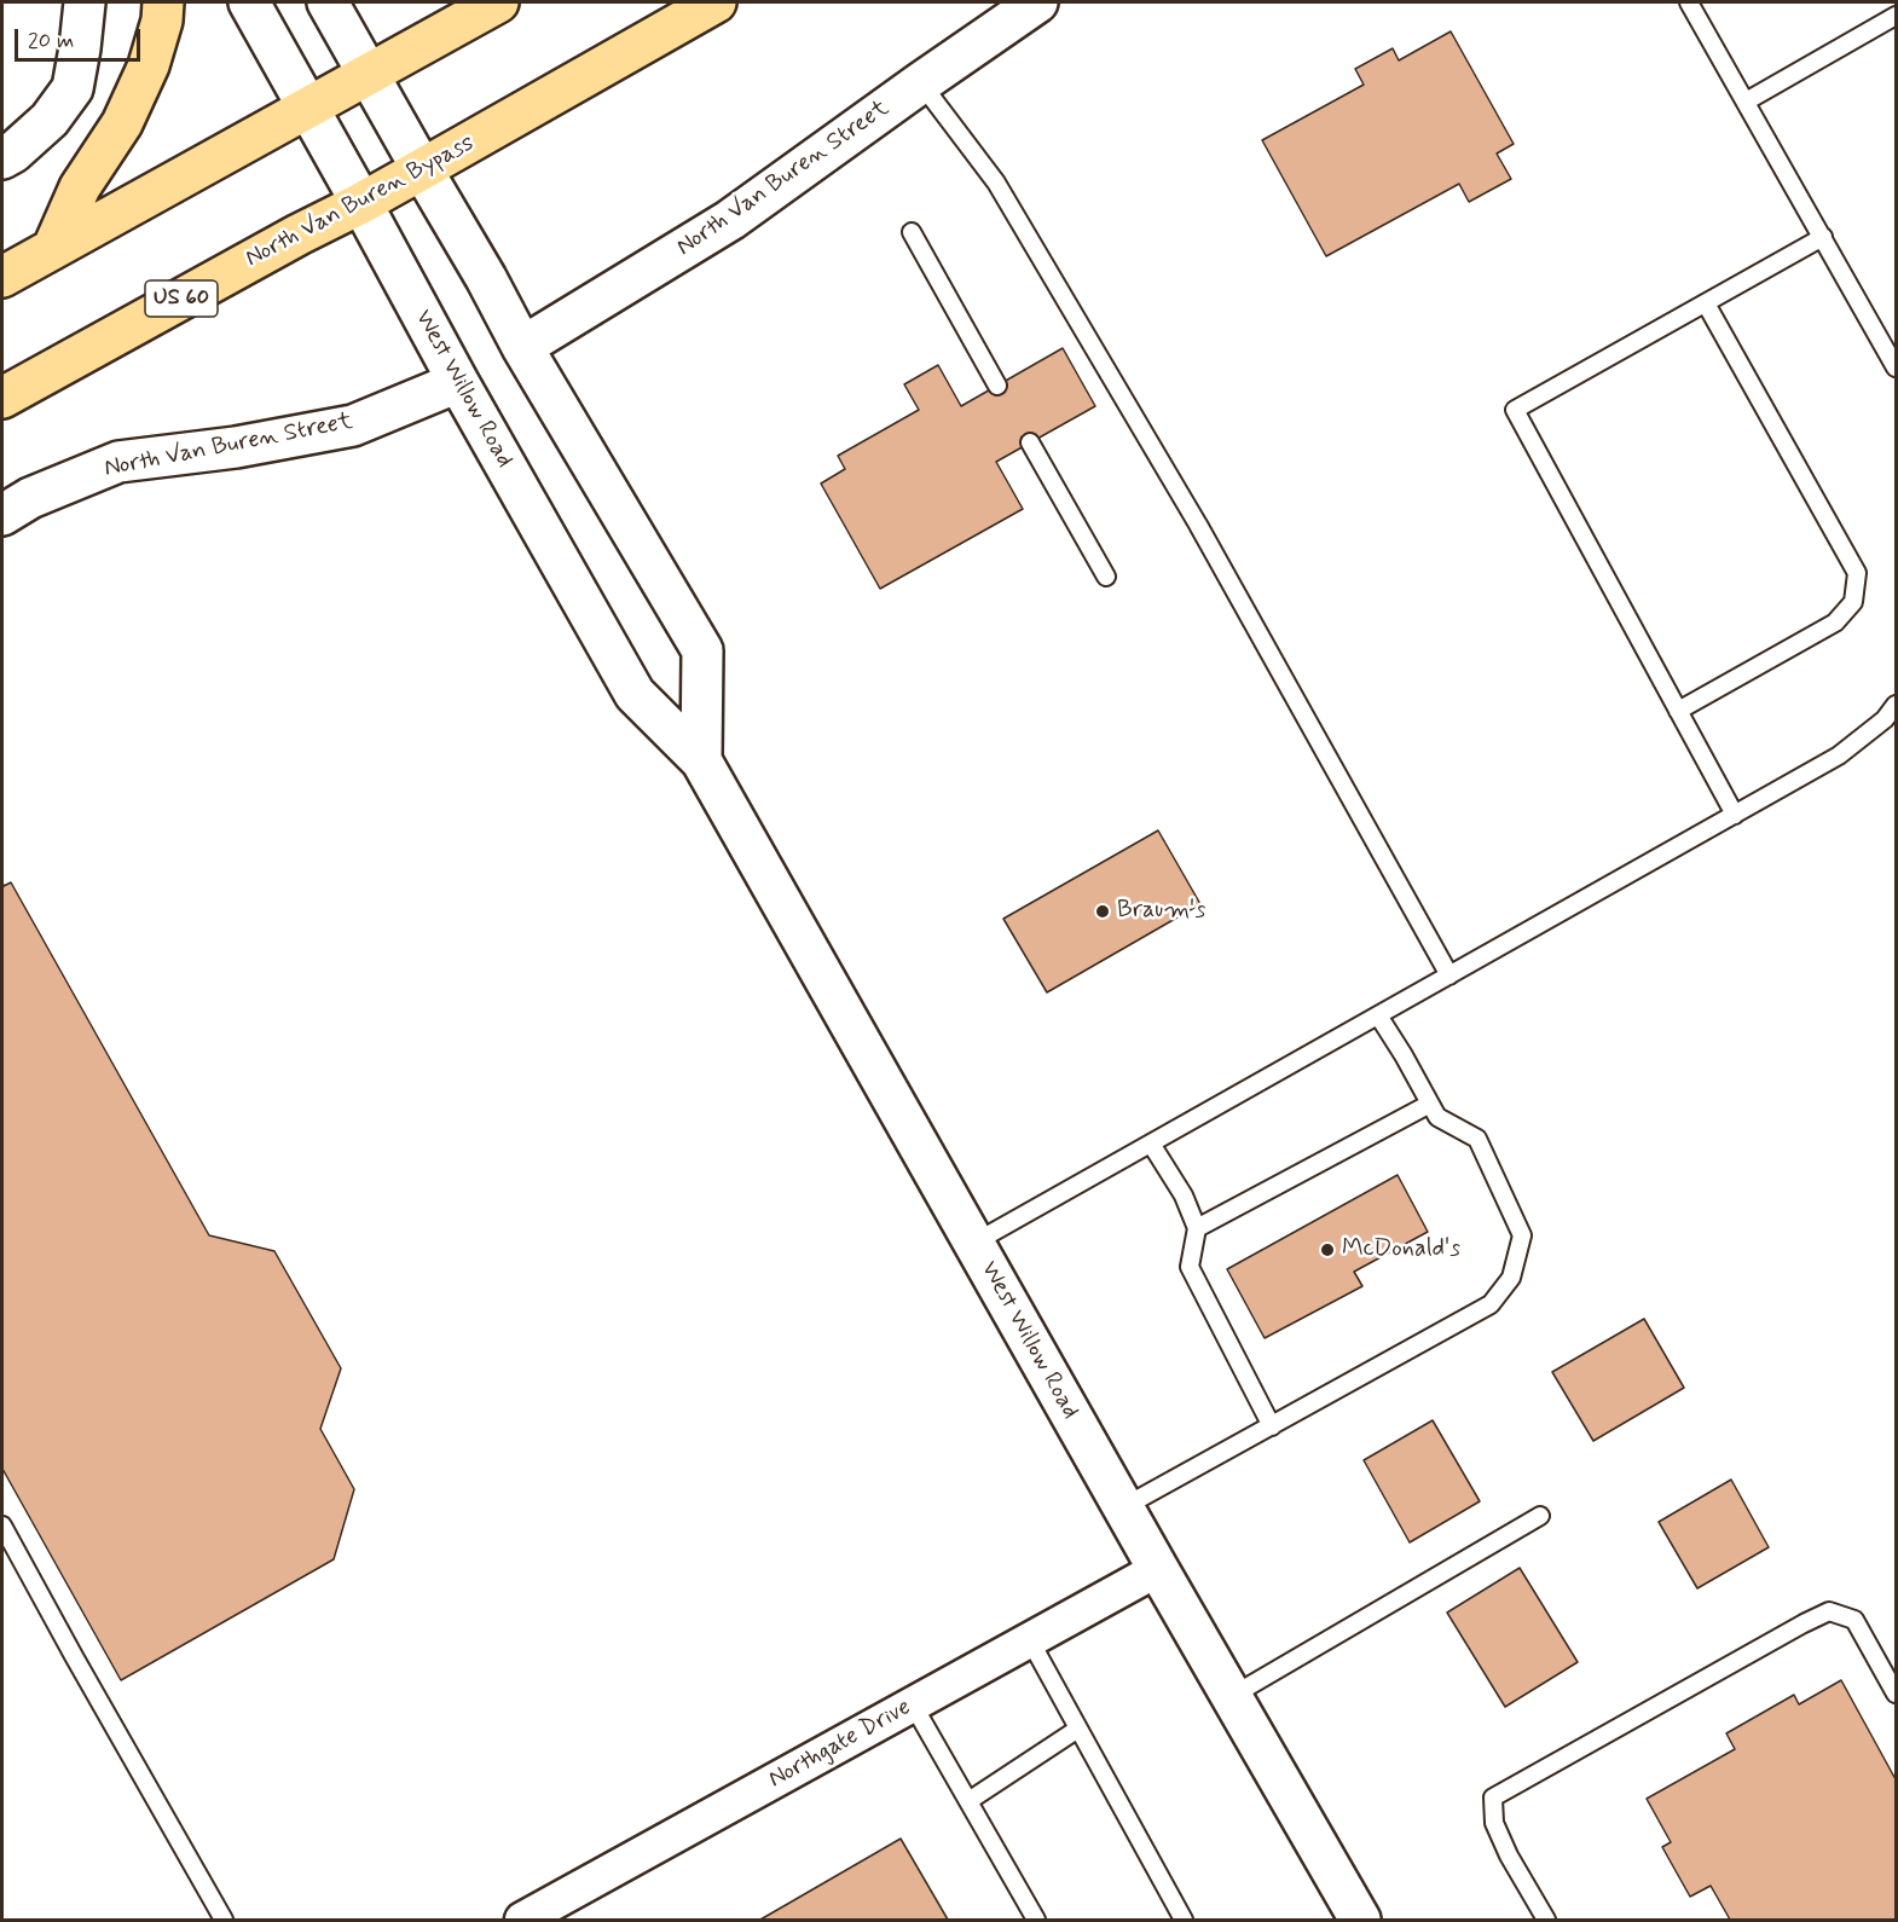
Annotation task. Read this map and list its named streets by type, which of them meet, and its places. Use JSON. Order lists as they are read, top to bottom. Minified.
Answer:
{"streets":{"main road":["North Van Buren Street","North Van Buren Bypass","US 60","West Willow Road"],"street":["Northgate Drive"]},"crossings":[["North Van Buren Street","West Willow Road"],["North Van Buren Bypass","West Willow Road"],["West Willow Road","Northgate Drive"]],"places":["Braum's","McDonald's"],"scale_bar":"20 m"}
